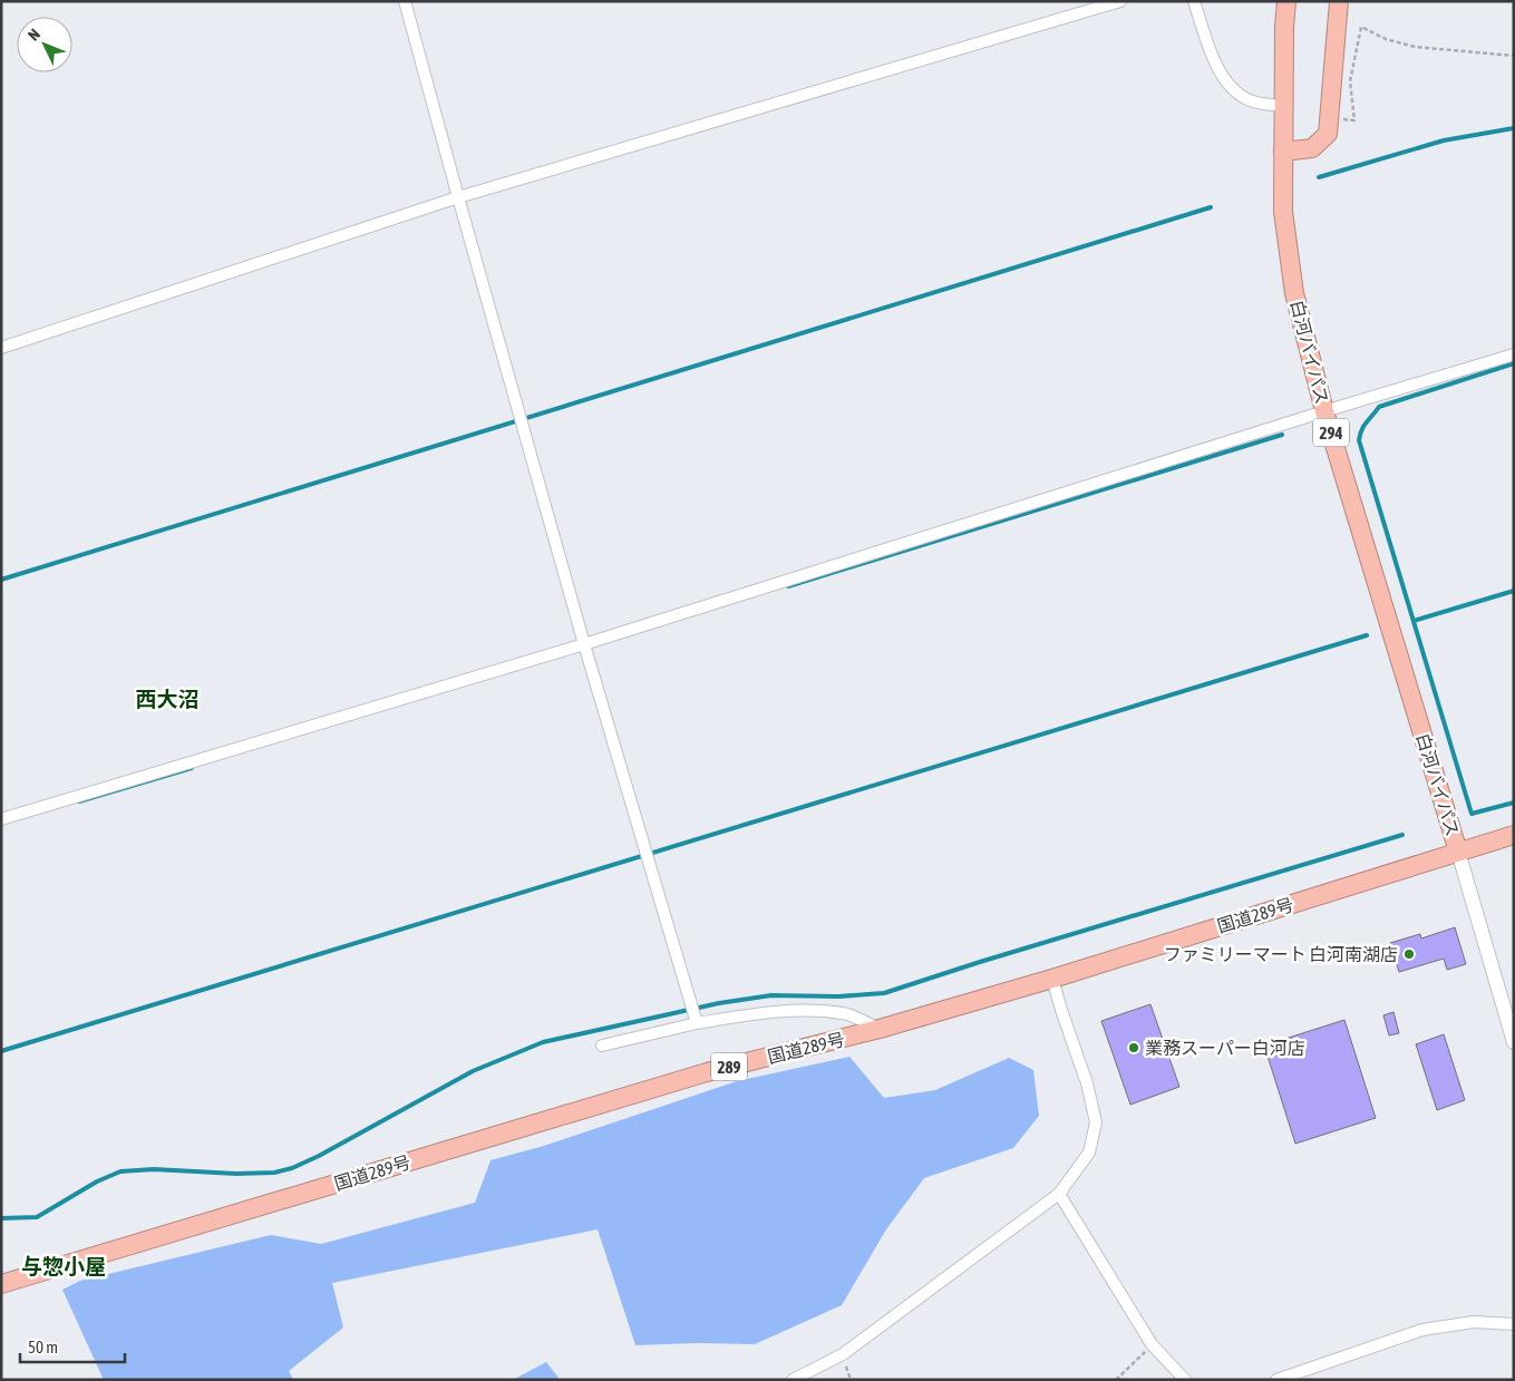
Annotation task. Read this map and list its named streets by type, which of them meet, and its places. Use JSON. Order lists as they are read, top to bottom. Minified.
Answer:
{"streets":{"highway":["白河バイパス","294","国道289号","289"]},"crossings":[["白河バイパス","国道289号"]],"districts":["西大沼","与惣小屋"],"places":["ファミリーマート 白河南湖店","業務スーパー白河店"],"scale_bar":"50 m","north":"top left"}
